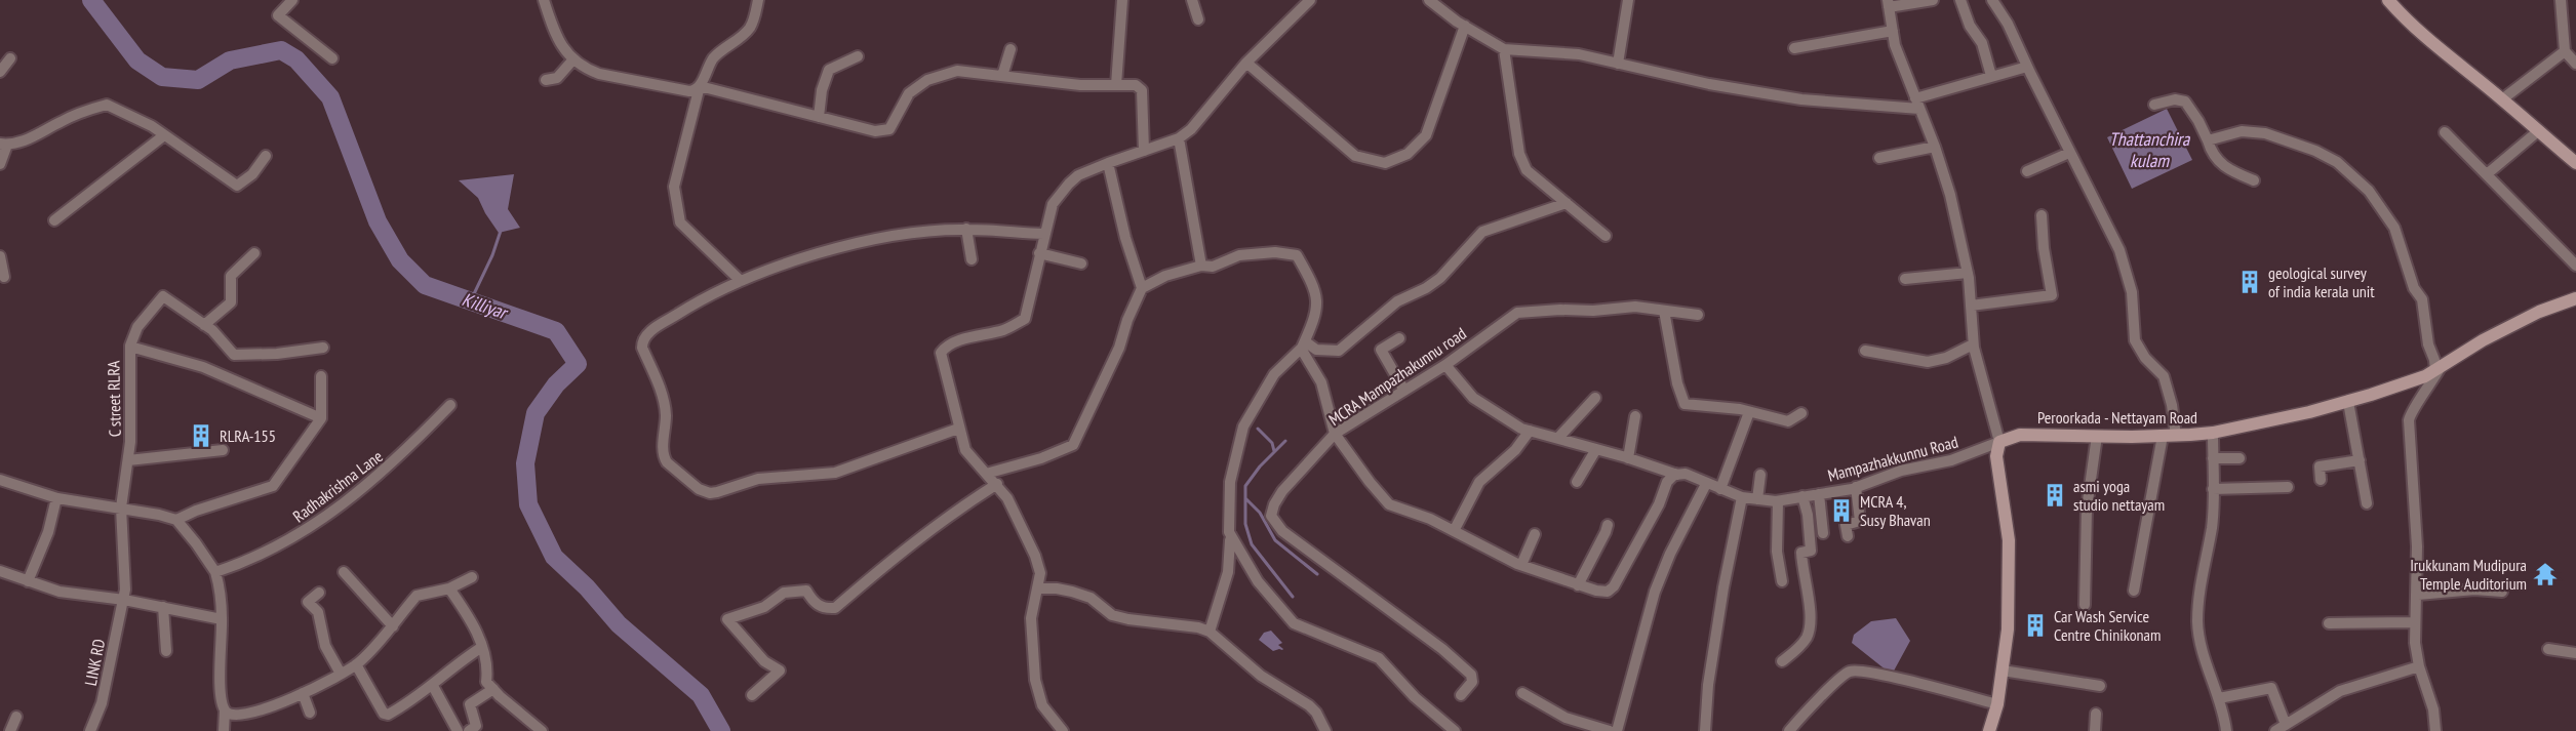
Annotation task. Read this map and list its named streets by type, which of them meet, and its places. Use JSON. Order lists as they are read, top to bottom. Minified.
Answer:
{"streets":{"street":["MCRA Mampazhakunnu road","C street RLRA","Peroorkada - Nettayam Road","Mampazhakkunnu Road","Radhakrishna Lane","LINK RD"]},"crossings":[["MCRA Mampazhakunnu road","Mampazhakkunnu Road"],["C street RLRA","LINK RD"],["Peroorkada - Nettayam Road","Mampazhakkunnu Road"]],"water":["Thattanchira kulam","Killiyar"],"places":{"building":["geological survey of india kerala unit","RLRA-155","asmi yoga studio nettayam","MCRA 4, Susy Bhavan","Car Wash Service Centre Chinikonam"],"temple":["Irukkunam Mudipura Temple Auditorium"]}}
